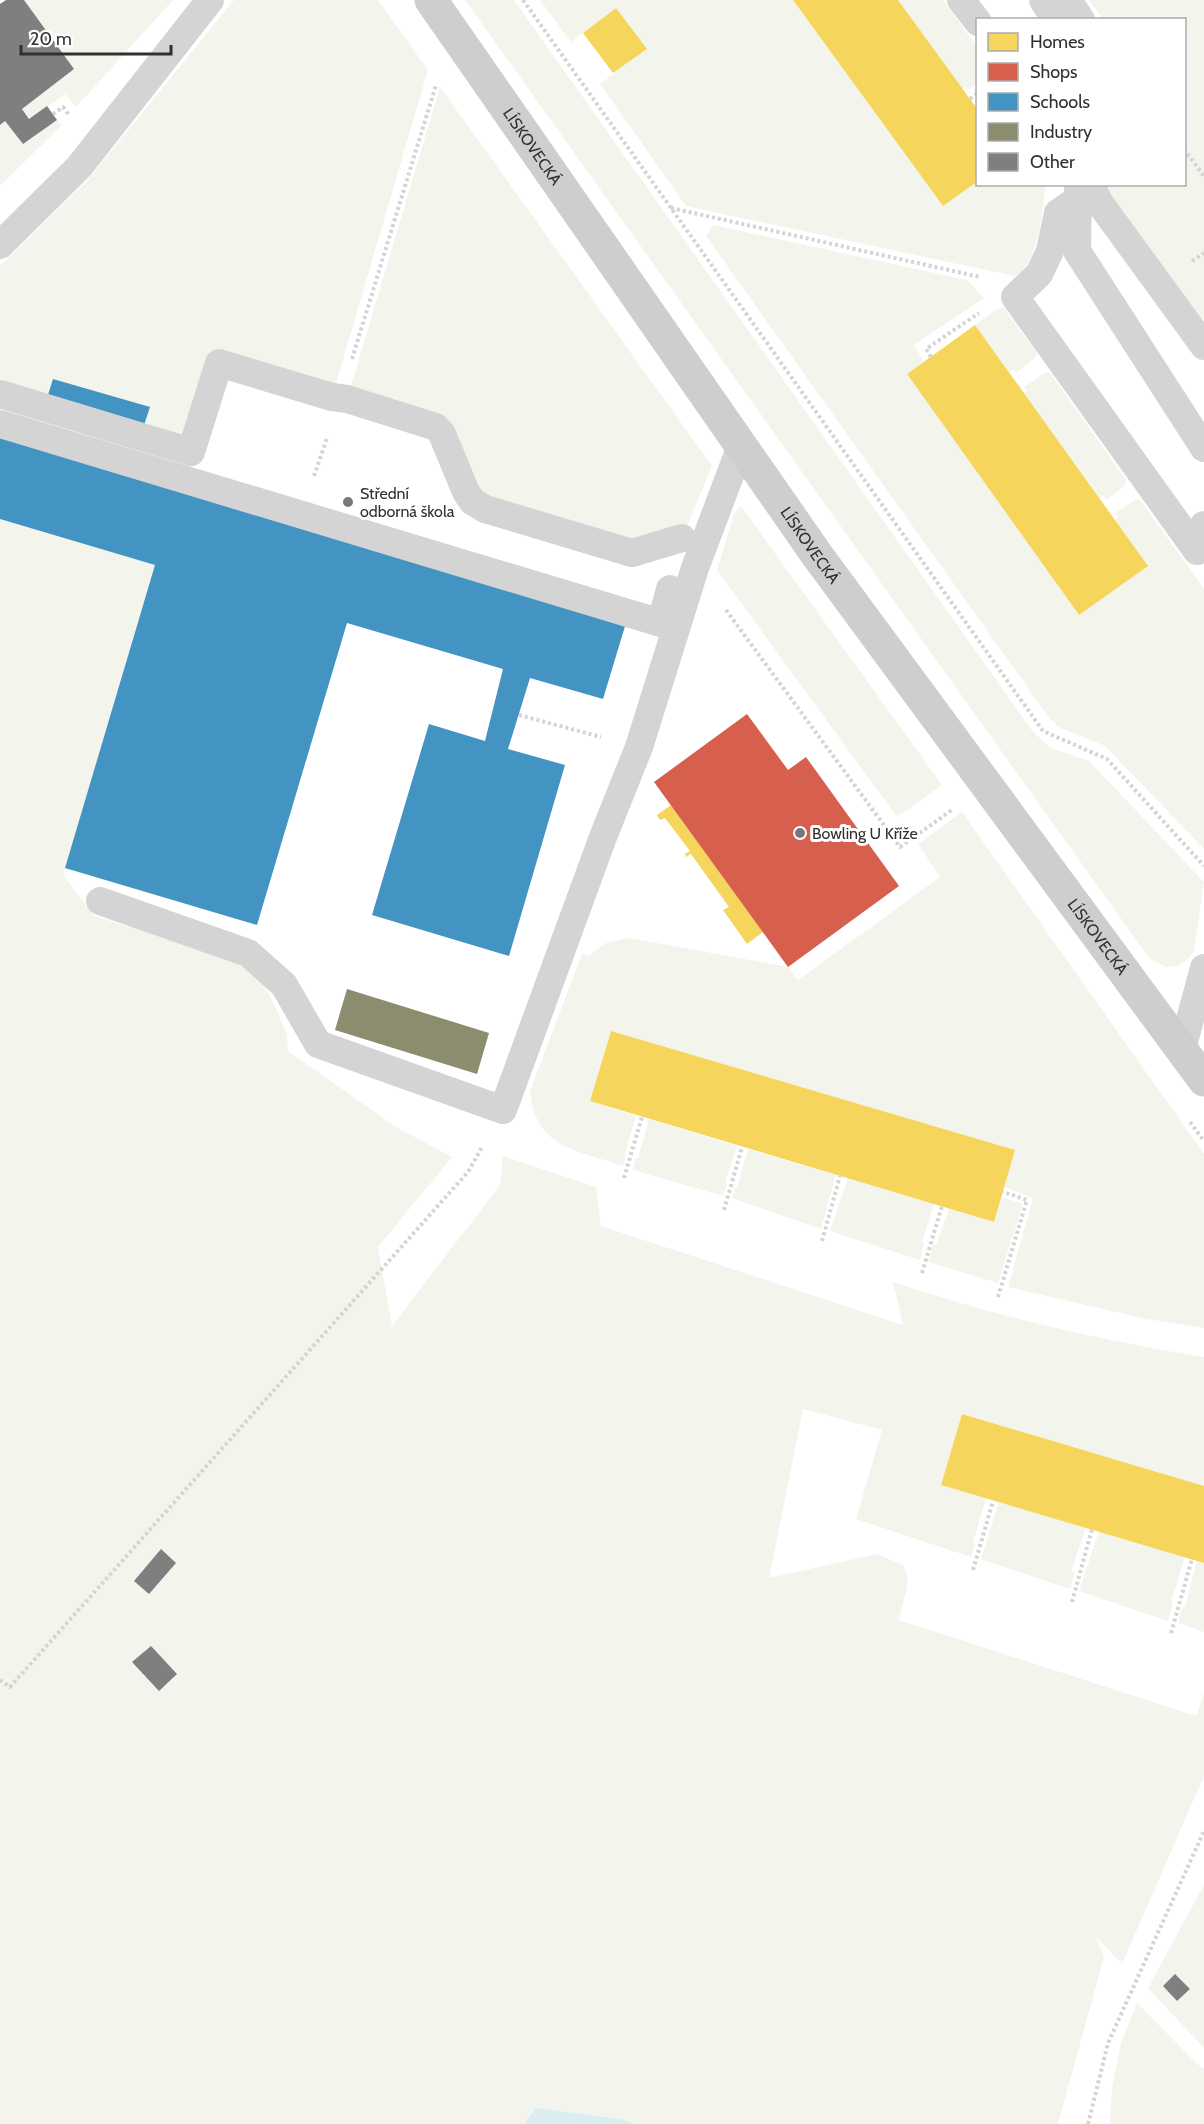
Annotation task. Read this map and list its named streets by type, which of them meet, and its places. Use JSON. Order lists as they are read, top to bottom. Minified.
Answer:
{"streets":{"main road":["LÍSKOVECKÁ"]},"places":["Střední odborná škola","Bowling U Kříže"],"legend":["Homes","Shops","Schools","Industry","Other"],"scale_bar":"20 m"}
